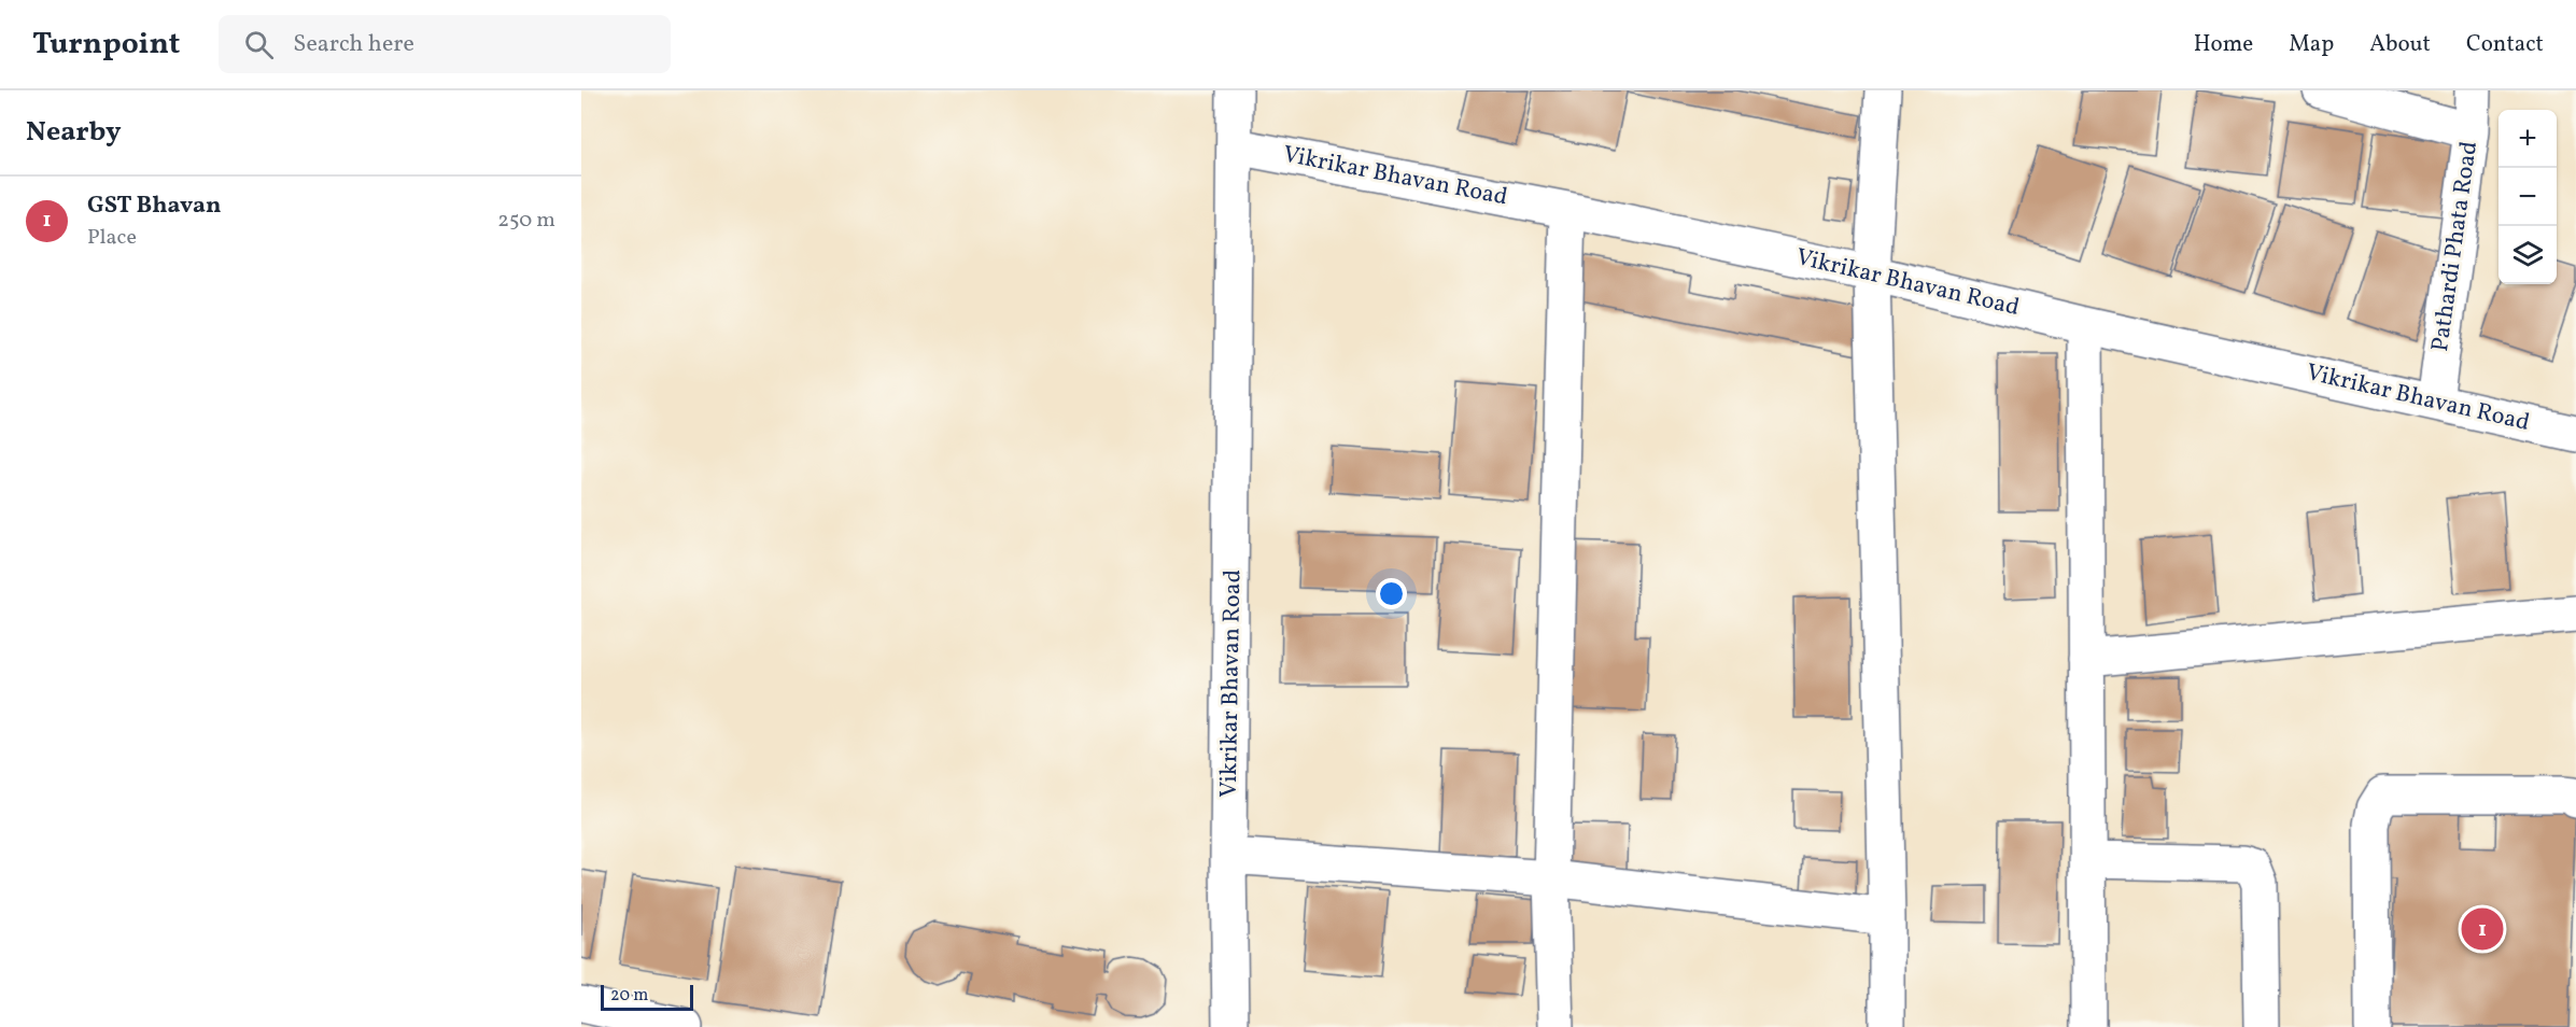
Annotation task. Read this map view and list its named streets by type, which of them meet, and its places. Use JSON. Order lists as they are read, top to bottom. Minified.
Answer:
{"streets":{"street":["Vikrikar Bhavan Road","Pathardi Phata Road"]},"crossings":[["Vikrikar Bhavan Road","Pathardi Phata Road"]],"scale_bar":"20 m","page":{"header":"Turnpoint","search":"Search here","nav":["Home","Map","About","Contact"],"heading":"Nearby","map_buttons":["+","−"],"list":[{"mark":"1","name":"GST Bhavan","note":"Place","value":"250 m"}],"pins":"1","scale":"20 m"}}
